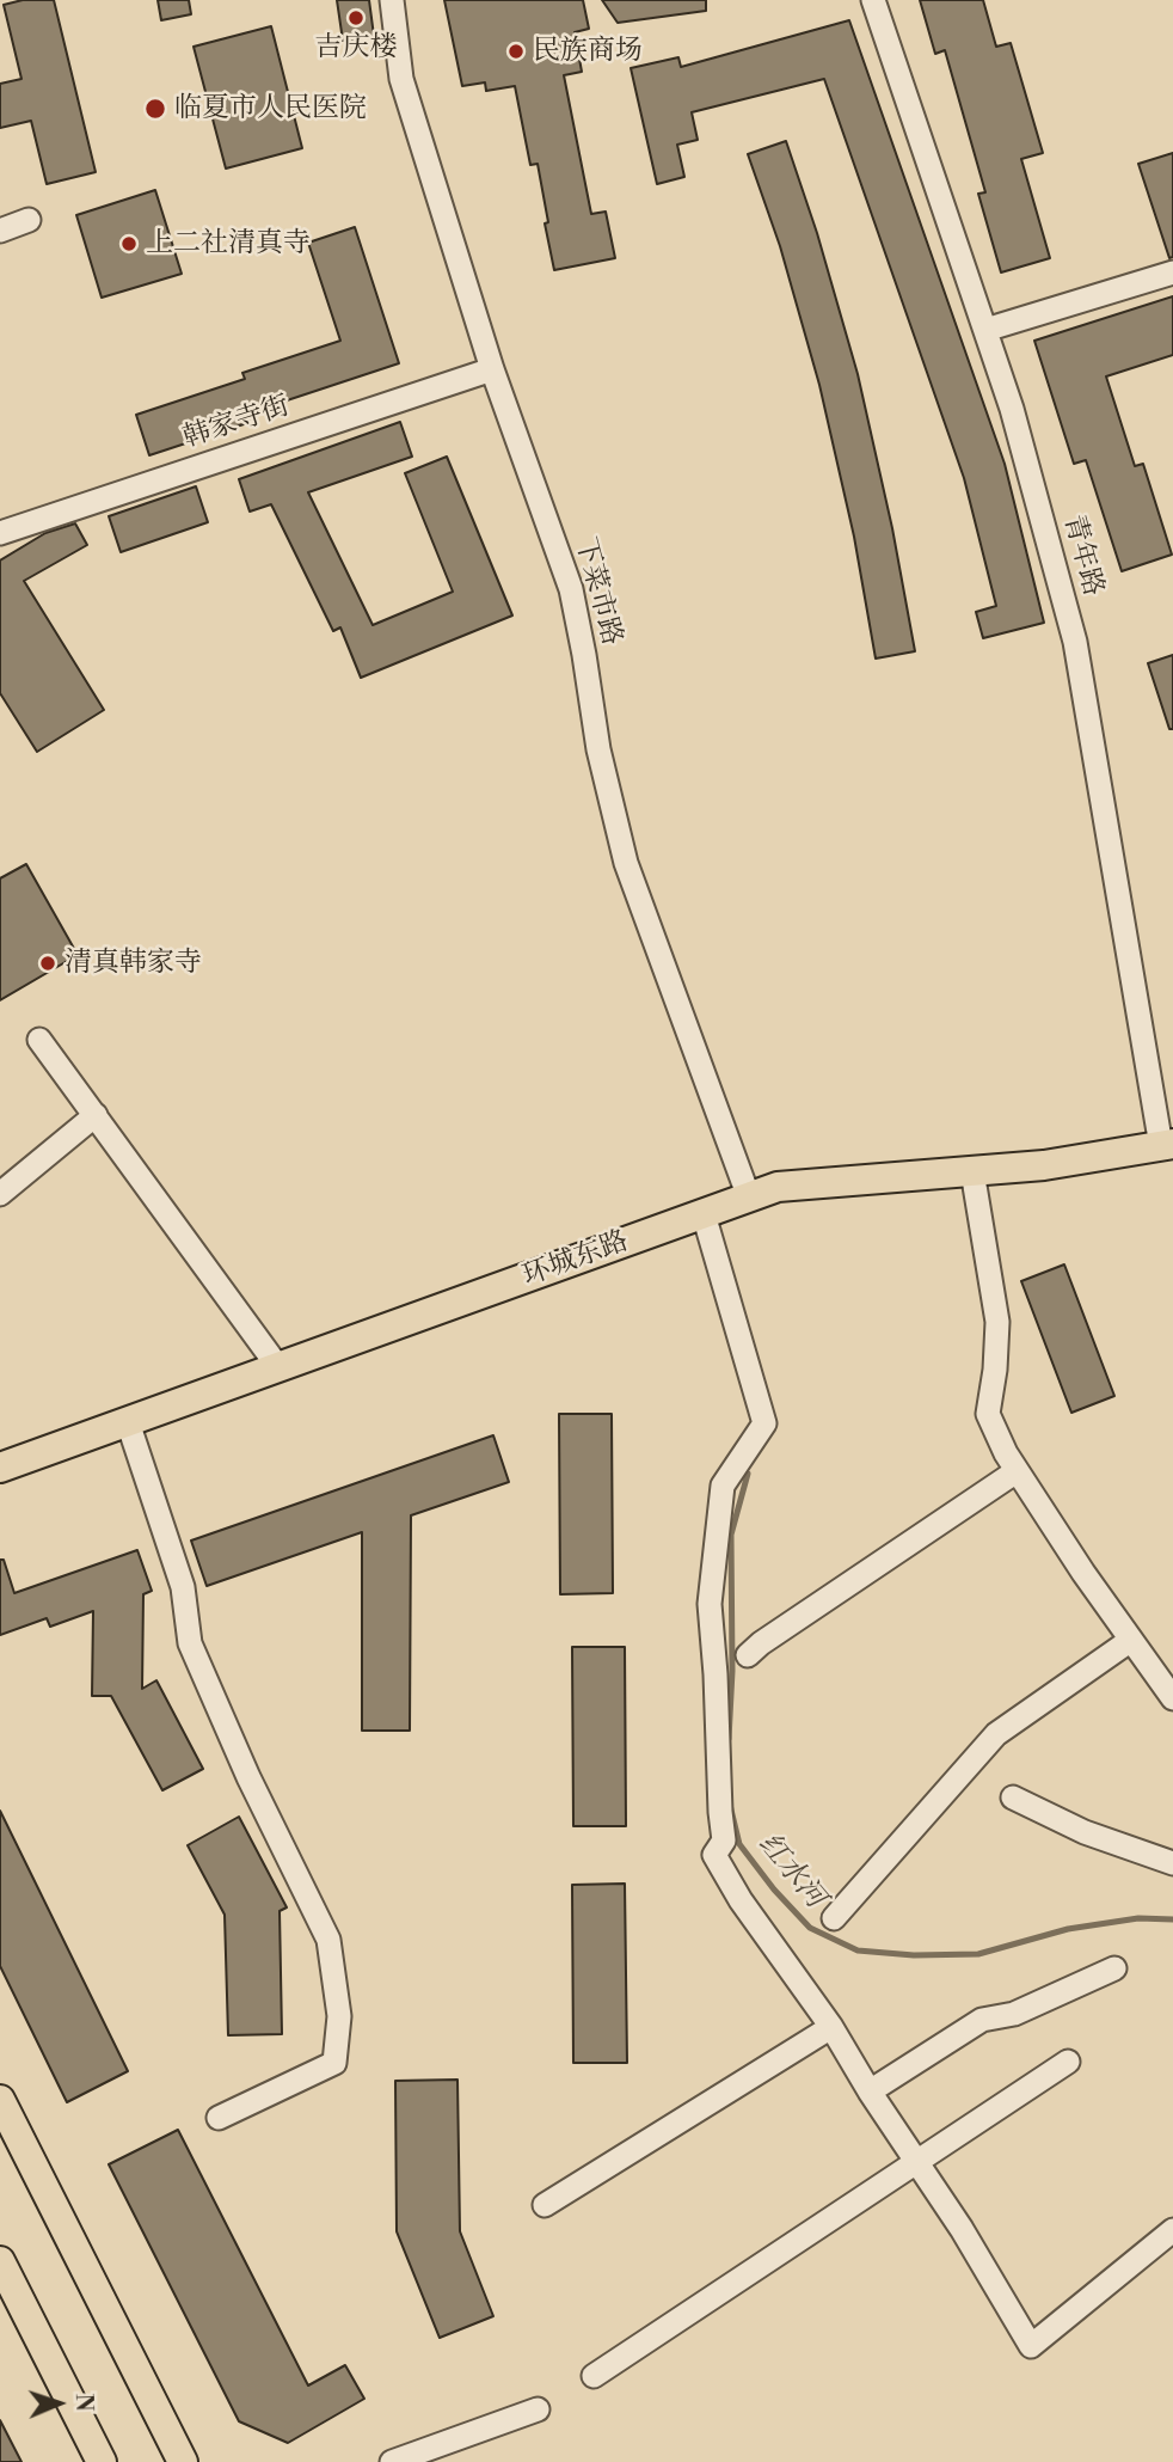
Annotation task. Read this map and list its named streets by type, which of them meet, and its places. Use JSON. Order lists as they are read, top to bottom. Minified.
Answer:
{"streets":{"main road":["环城东路"],"street":["韩家寺街","青年路","下菜市路"]},"crossings":[["韩家寺街","下菜市路"],["青年路","环城东路"],["下菜市路","环城东路"]],"water":["红水河"],"places":["吉庆楼","民族商场","临夏市人民医院","上二社清真寺","清真韩家寺"],"north":"right"}
